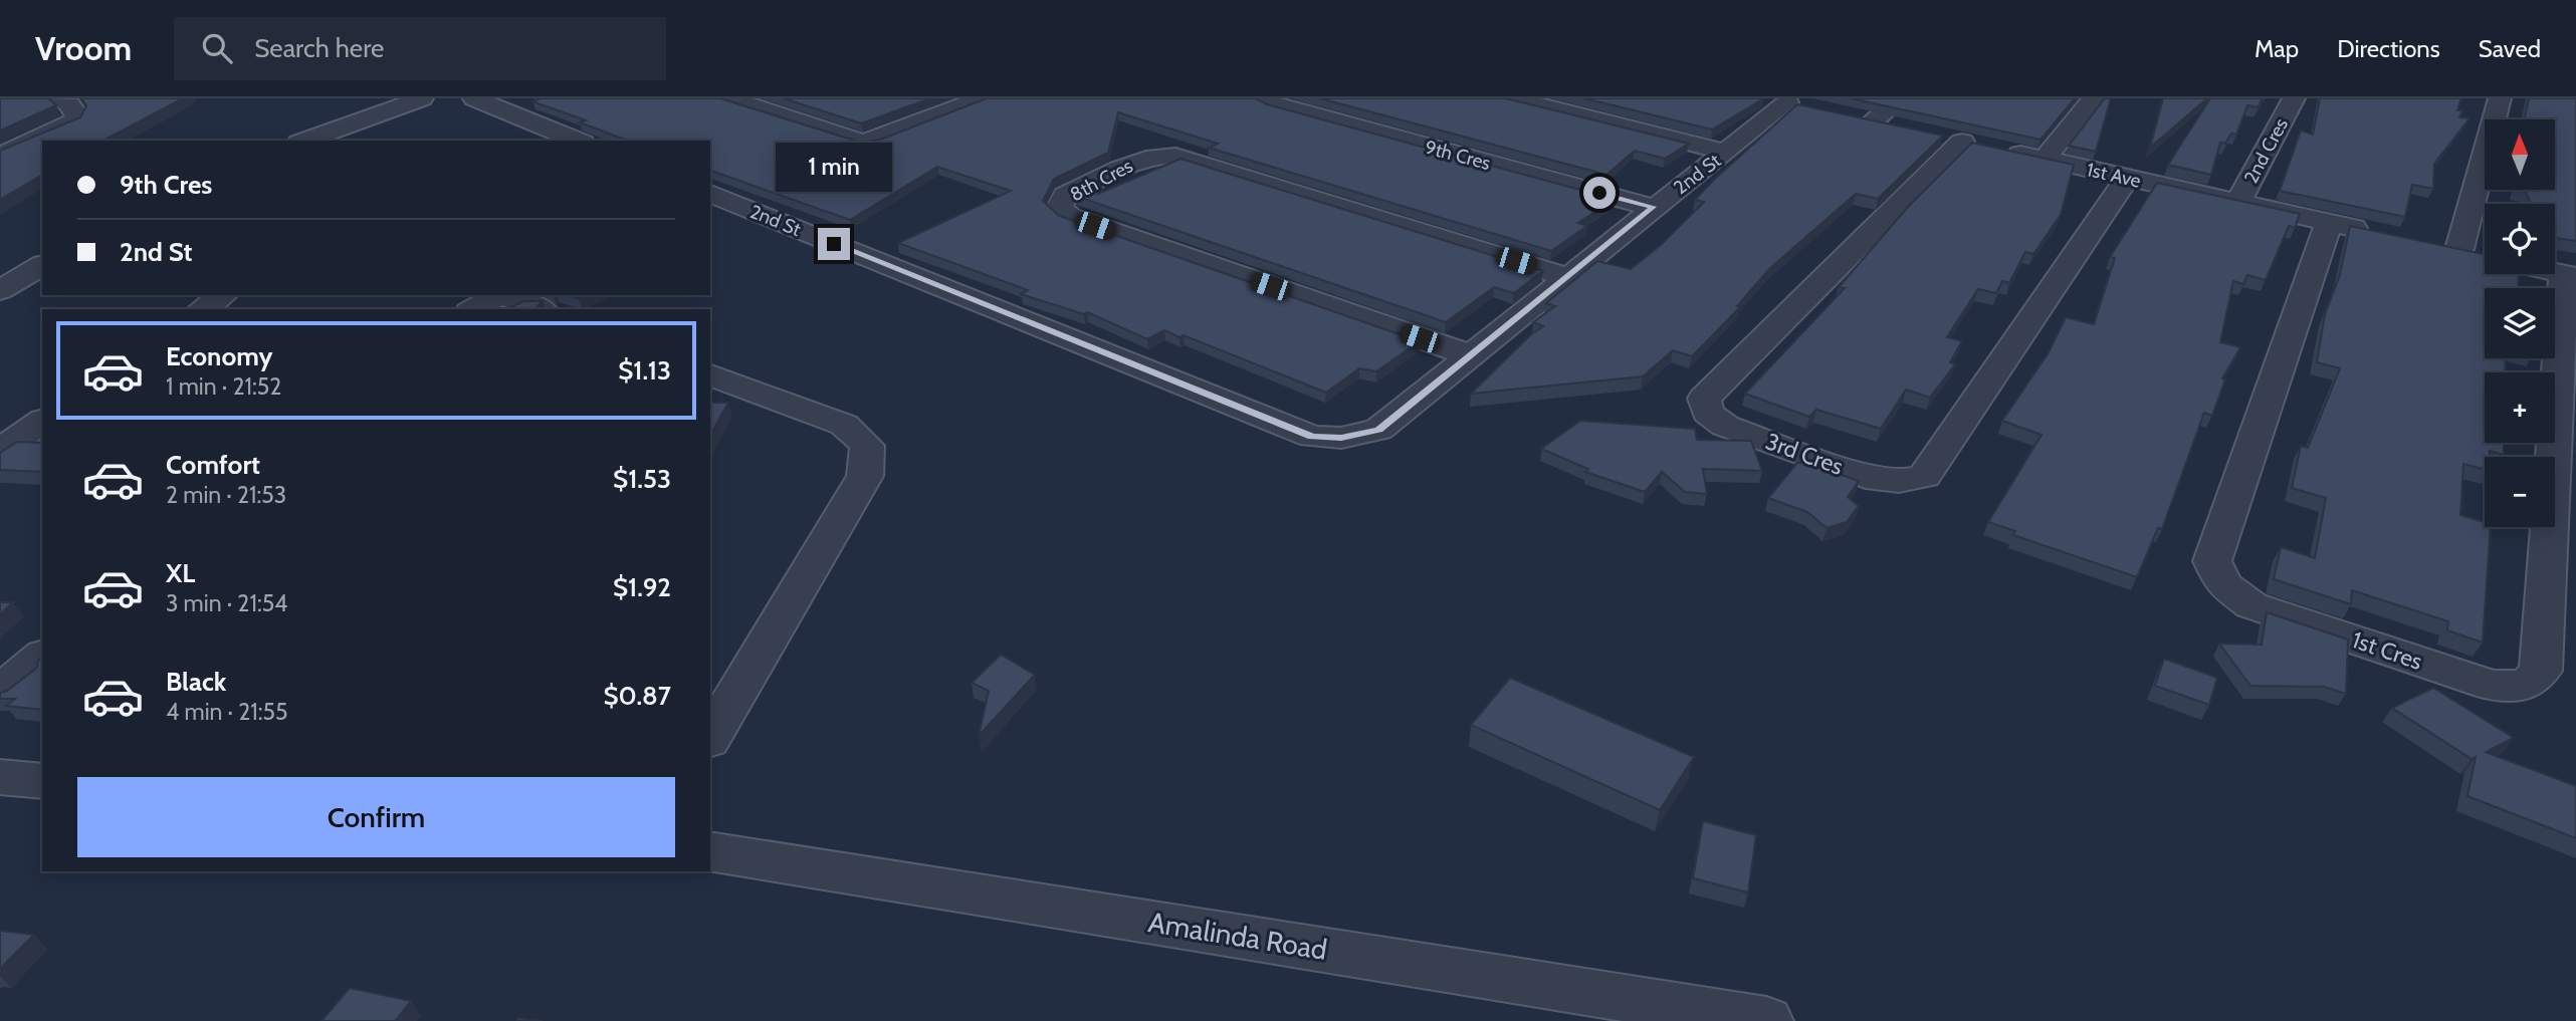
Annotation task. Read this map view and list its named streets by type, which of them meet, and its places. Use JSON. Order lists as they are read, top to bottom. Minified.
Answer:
{"streets":{"street":["2nd Cres","9th Cres","2nd St","1st Ave","8th Cres","3rd Cres","1st Cres","Amalinda Road"]},"crossings":[["2nd Cres","1st Ave"],["9th Cres","2nd St"],["2nd St","8th Cres"],["1st Ave","3rd Cres"],["1st Ave","1st Cres"]],"north":"top","page":{"header":"Vroom","search":"Search here","nav":["Map","Directions","Saved"],"map_buttons":["+","−"],"banner":["9th Cres","2nd St"],"bubble":"1 min","list":[{"name":"Economy","note":"1 min · 21:52","value":"$1.13"},{"name":"Comfort","note":"2 min · 21:53","value":"$1.53"},{"name":"XL","note":"3 min · 21:54","value":"$1.92"},{"name":"Black","note":"4 min · 21:55","value":"$0.87"}],"buttons":"Confirm"}}
